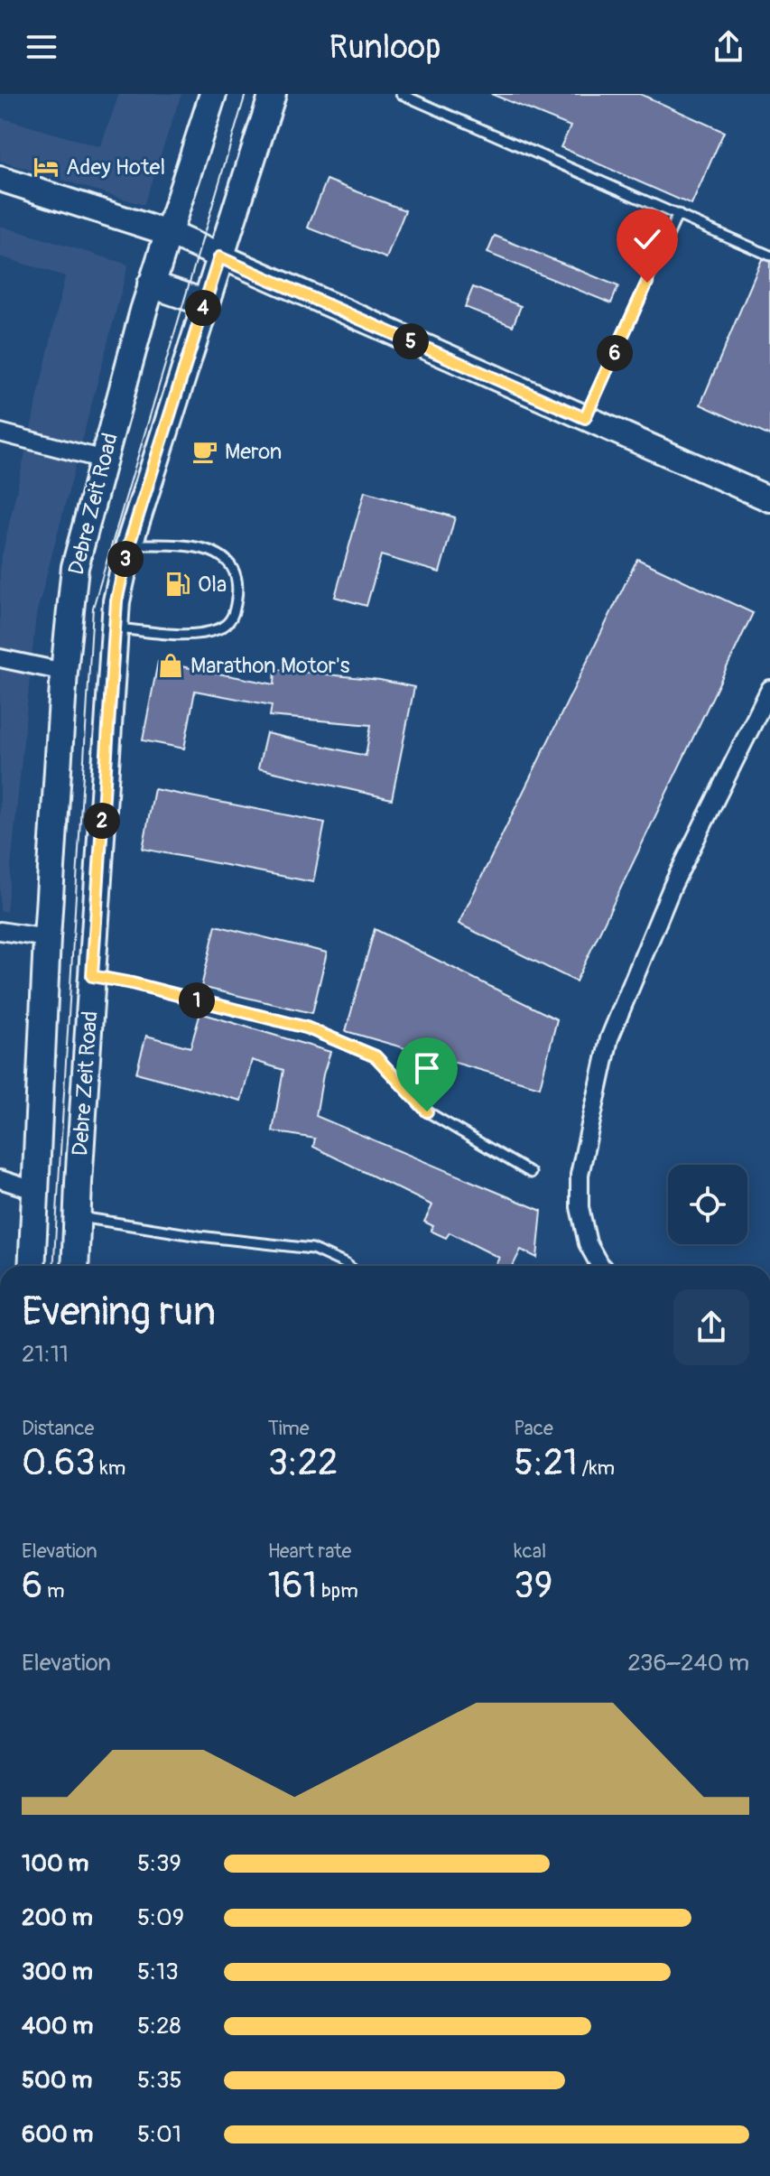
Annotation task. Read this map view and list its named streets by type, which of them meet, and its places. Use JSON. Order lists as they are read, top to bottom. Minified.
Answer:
{"streets":{"main road":["Debre Zeit Road"]},"places":{"hotel":["Adey Hotel"],"cafe":["Meron"],"fuel station":["Ola"],"shop":["Marathon Motor's"]},"page":{"header":"Runloop","pins":["4","5","6","3","2","1"],"heading":["Evening run","21:11"],"stats":[["Distance","0.63 km"],["Time","3:22"],["Pace","5:21 /km"],["Elevation","6 m"],["Heart rate","161 bpm"],["kcal","39"]],"chart":["Elevation","236–240 m"],"list":[{"name":"100 m","note":"5:39"},{"name":"200 m","note":"5:09"},{"name":"300 m","note":"5:13"},{"name":"400 m","note":"5:28"},{"name":"500 m","note":"5:35"},{"name":"600 m","note":"5:01"}]}}
